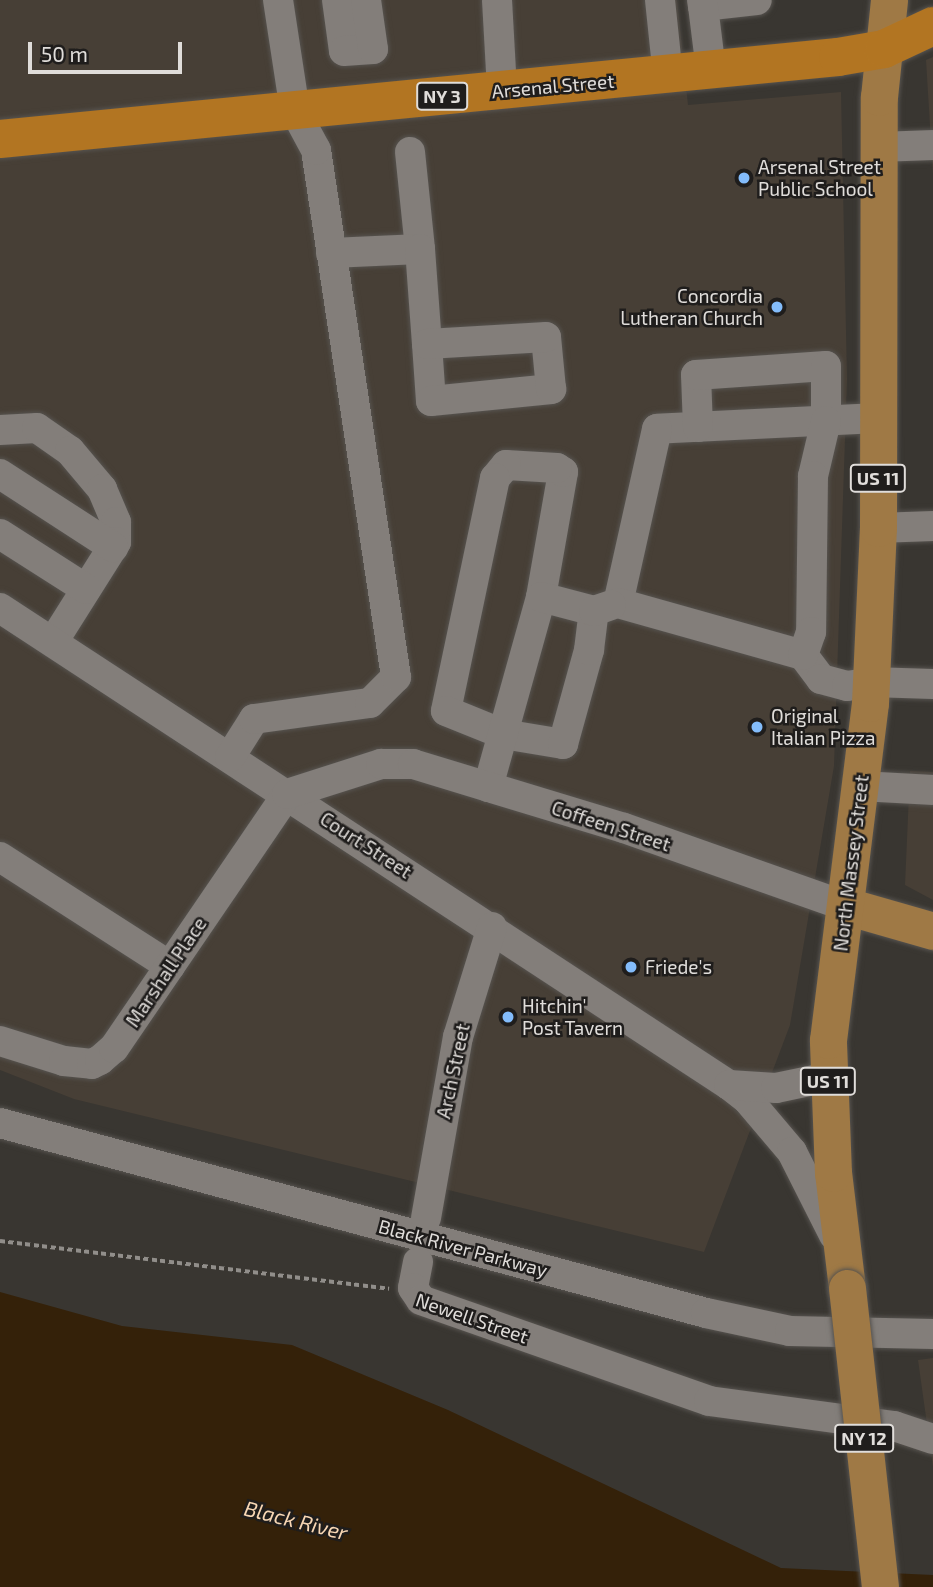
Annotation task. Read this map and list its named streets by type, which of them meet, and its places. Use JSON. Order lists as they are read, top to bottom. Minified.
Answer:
{"streets":{"highway":["Arsenal Street","NY 3"],"main road":["US 11","Coffeen Street","North Massey Street","NY 12"],"street":["Court Street","Marshall Place","Arch Street","Black River Parkway","Newell Street"]},"crossings":[["Arsenal Street","US 11"],["Arsenal Street","North Massey Street"],["US 11","North Massey Street"],["Coffeen Street","Court Street"],["Coffeen Street","North Massey Street"],["Coffeen Street","Marshall Place"],["Court Street","North Massey Street"],["Court Street","Marshall Place"],["Court Street","Arch Street"],["Court Street","NY 12"],["North Massey Street","NY 12"]],"water":["Black River"],"places":["Arsenal Street Public School","Concordia Lutheran Church","Original Italian Pizza","Friede's","Hitchin' Post Tavern"],"scale_bar":"50 m"}
